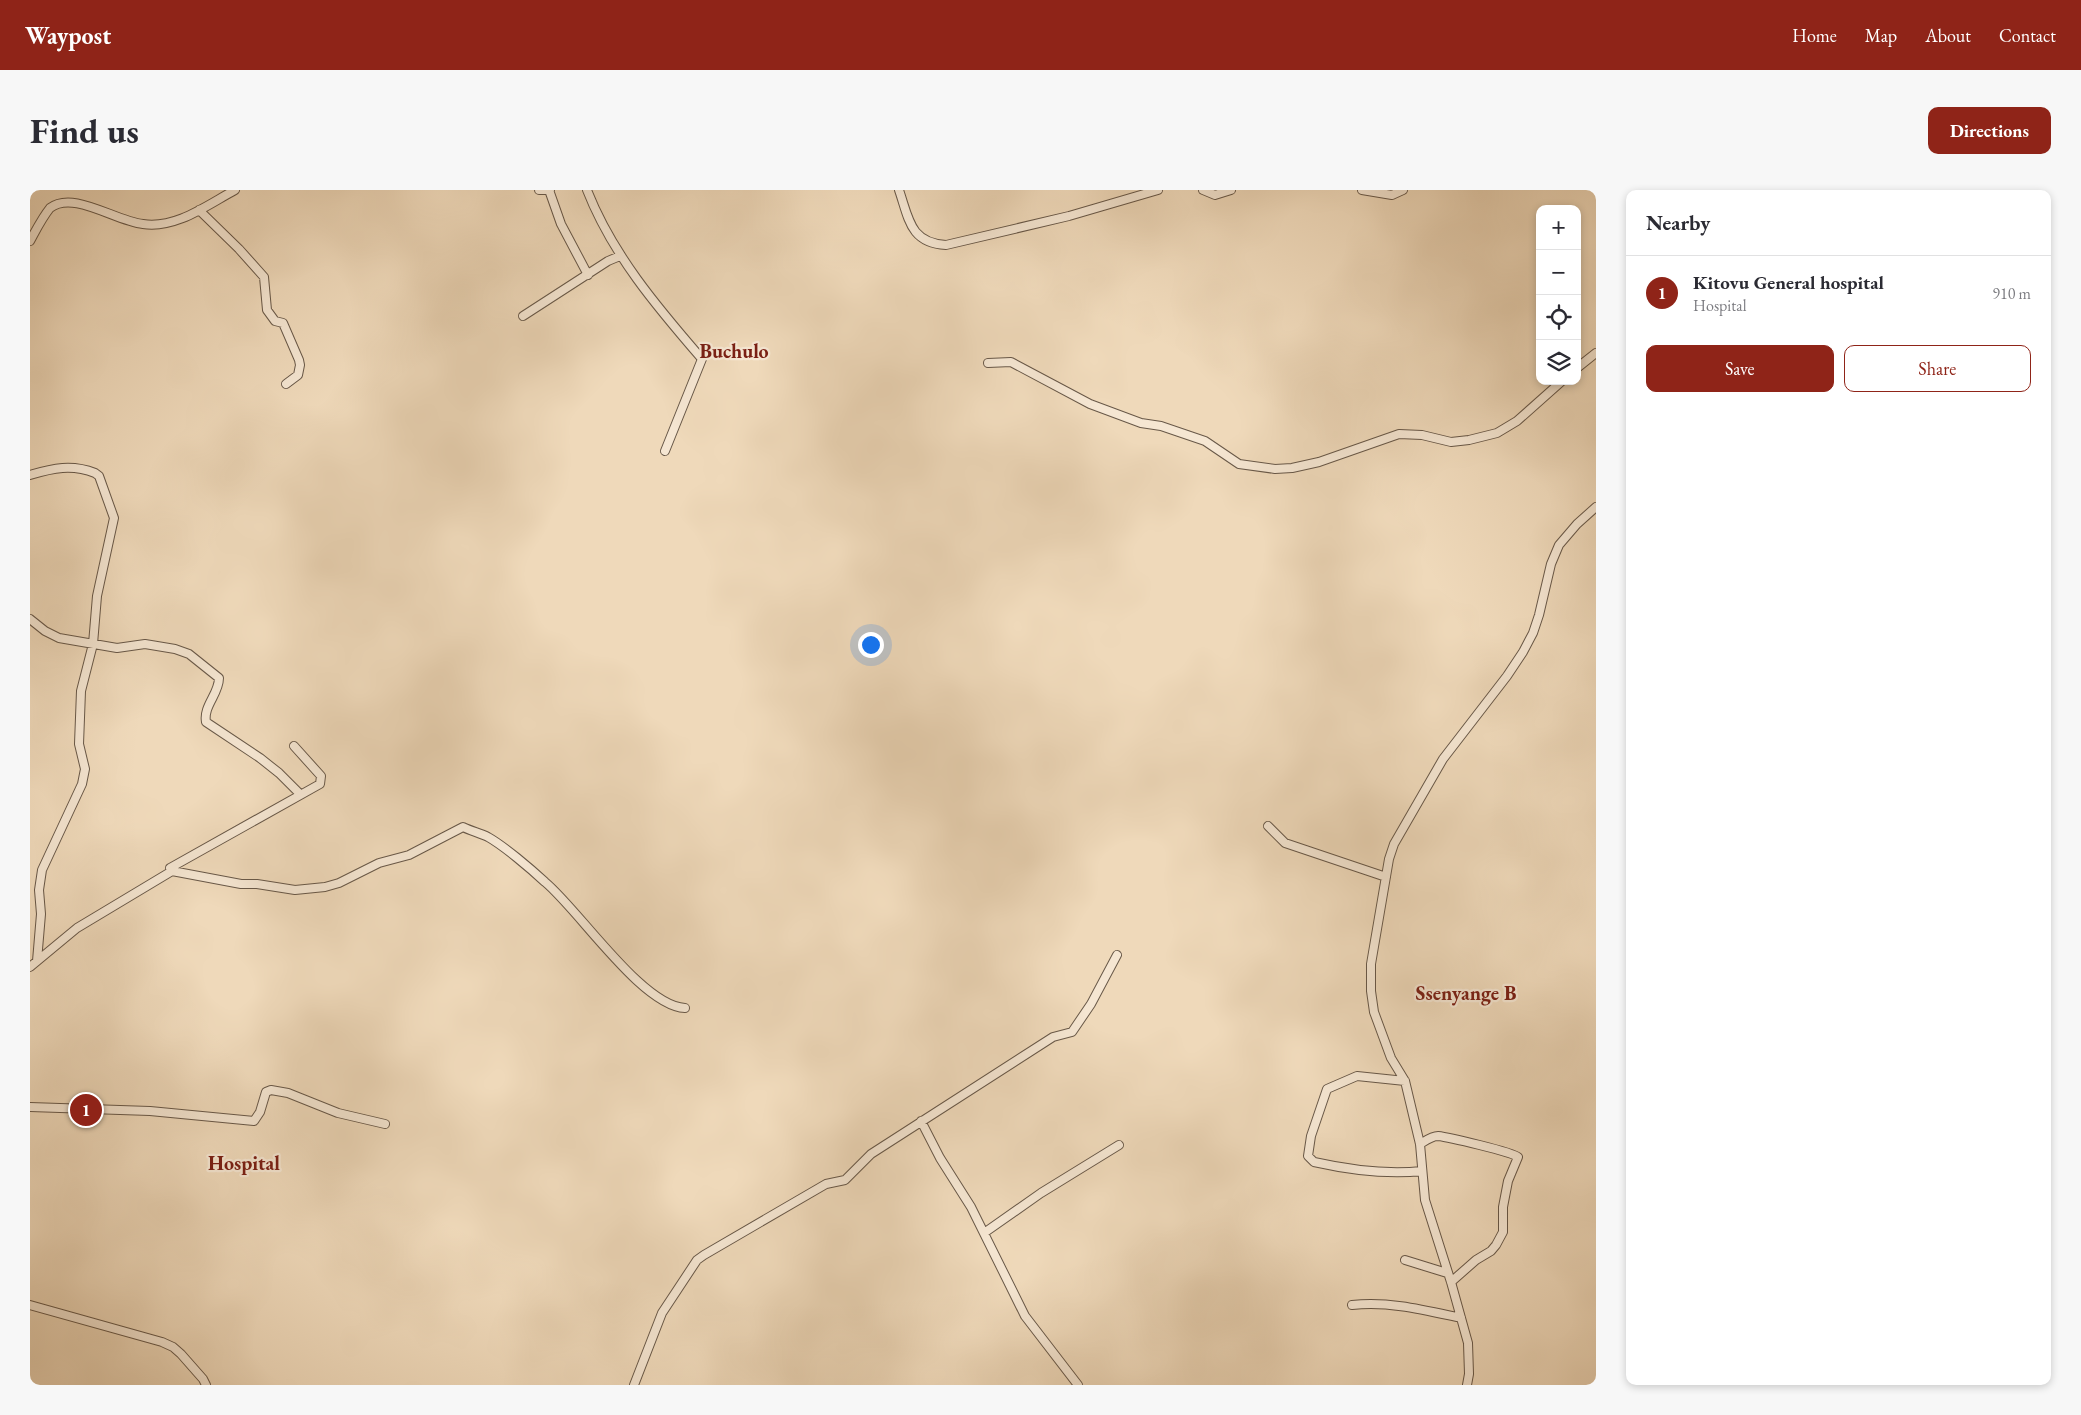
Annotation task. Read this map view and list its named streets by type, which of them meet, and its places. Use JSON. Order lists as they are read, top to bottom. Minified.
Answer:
{"districts":["Buchulo","Ssenyange B","Hospital"],"page":{"header":"Waypost","nav":["Home","Map","About","Contact"],"buttons":["Directions",["Save","Share"]],"title":"Find us","heading":"Nearby","map_buttons":["+","−"],"list":[{"mark":"1","name":"Kitovu General hospital","note":"Hospital","value":"910 m"}],"pins":"1"}}
